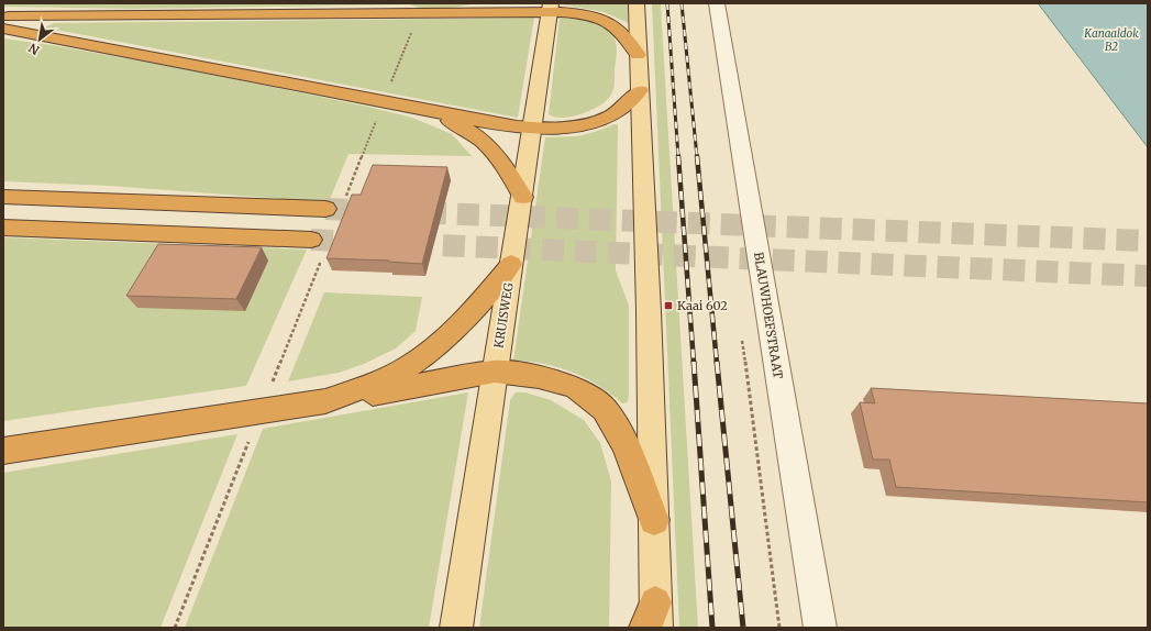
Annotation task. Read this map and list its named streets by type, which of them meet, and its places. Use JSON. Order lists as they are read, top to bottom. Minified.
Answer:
{"streets":{"main road":["KRUISWEG"],"street":["BLAUWHOEFSTRAAT"]},"water":["Kanaaldok B2"],"places":{"transit":["Kaai 602"]},"north":"bottom left"}
